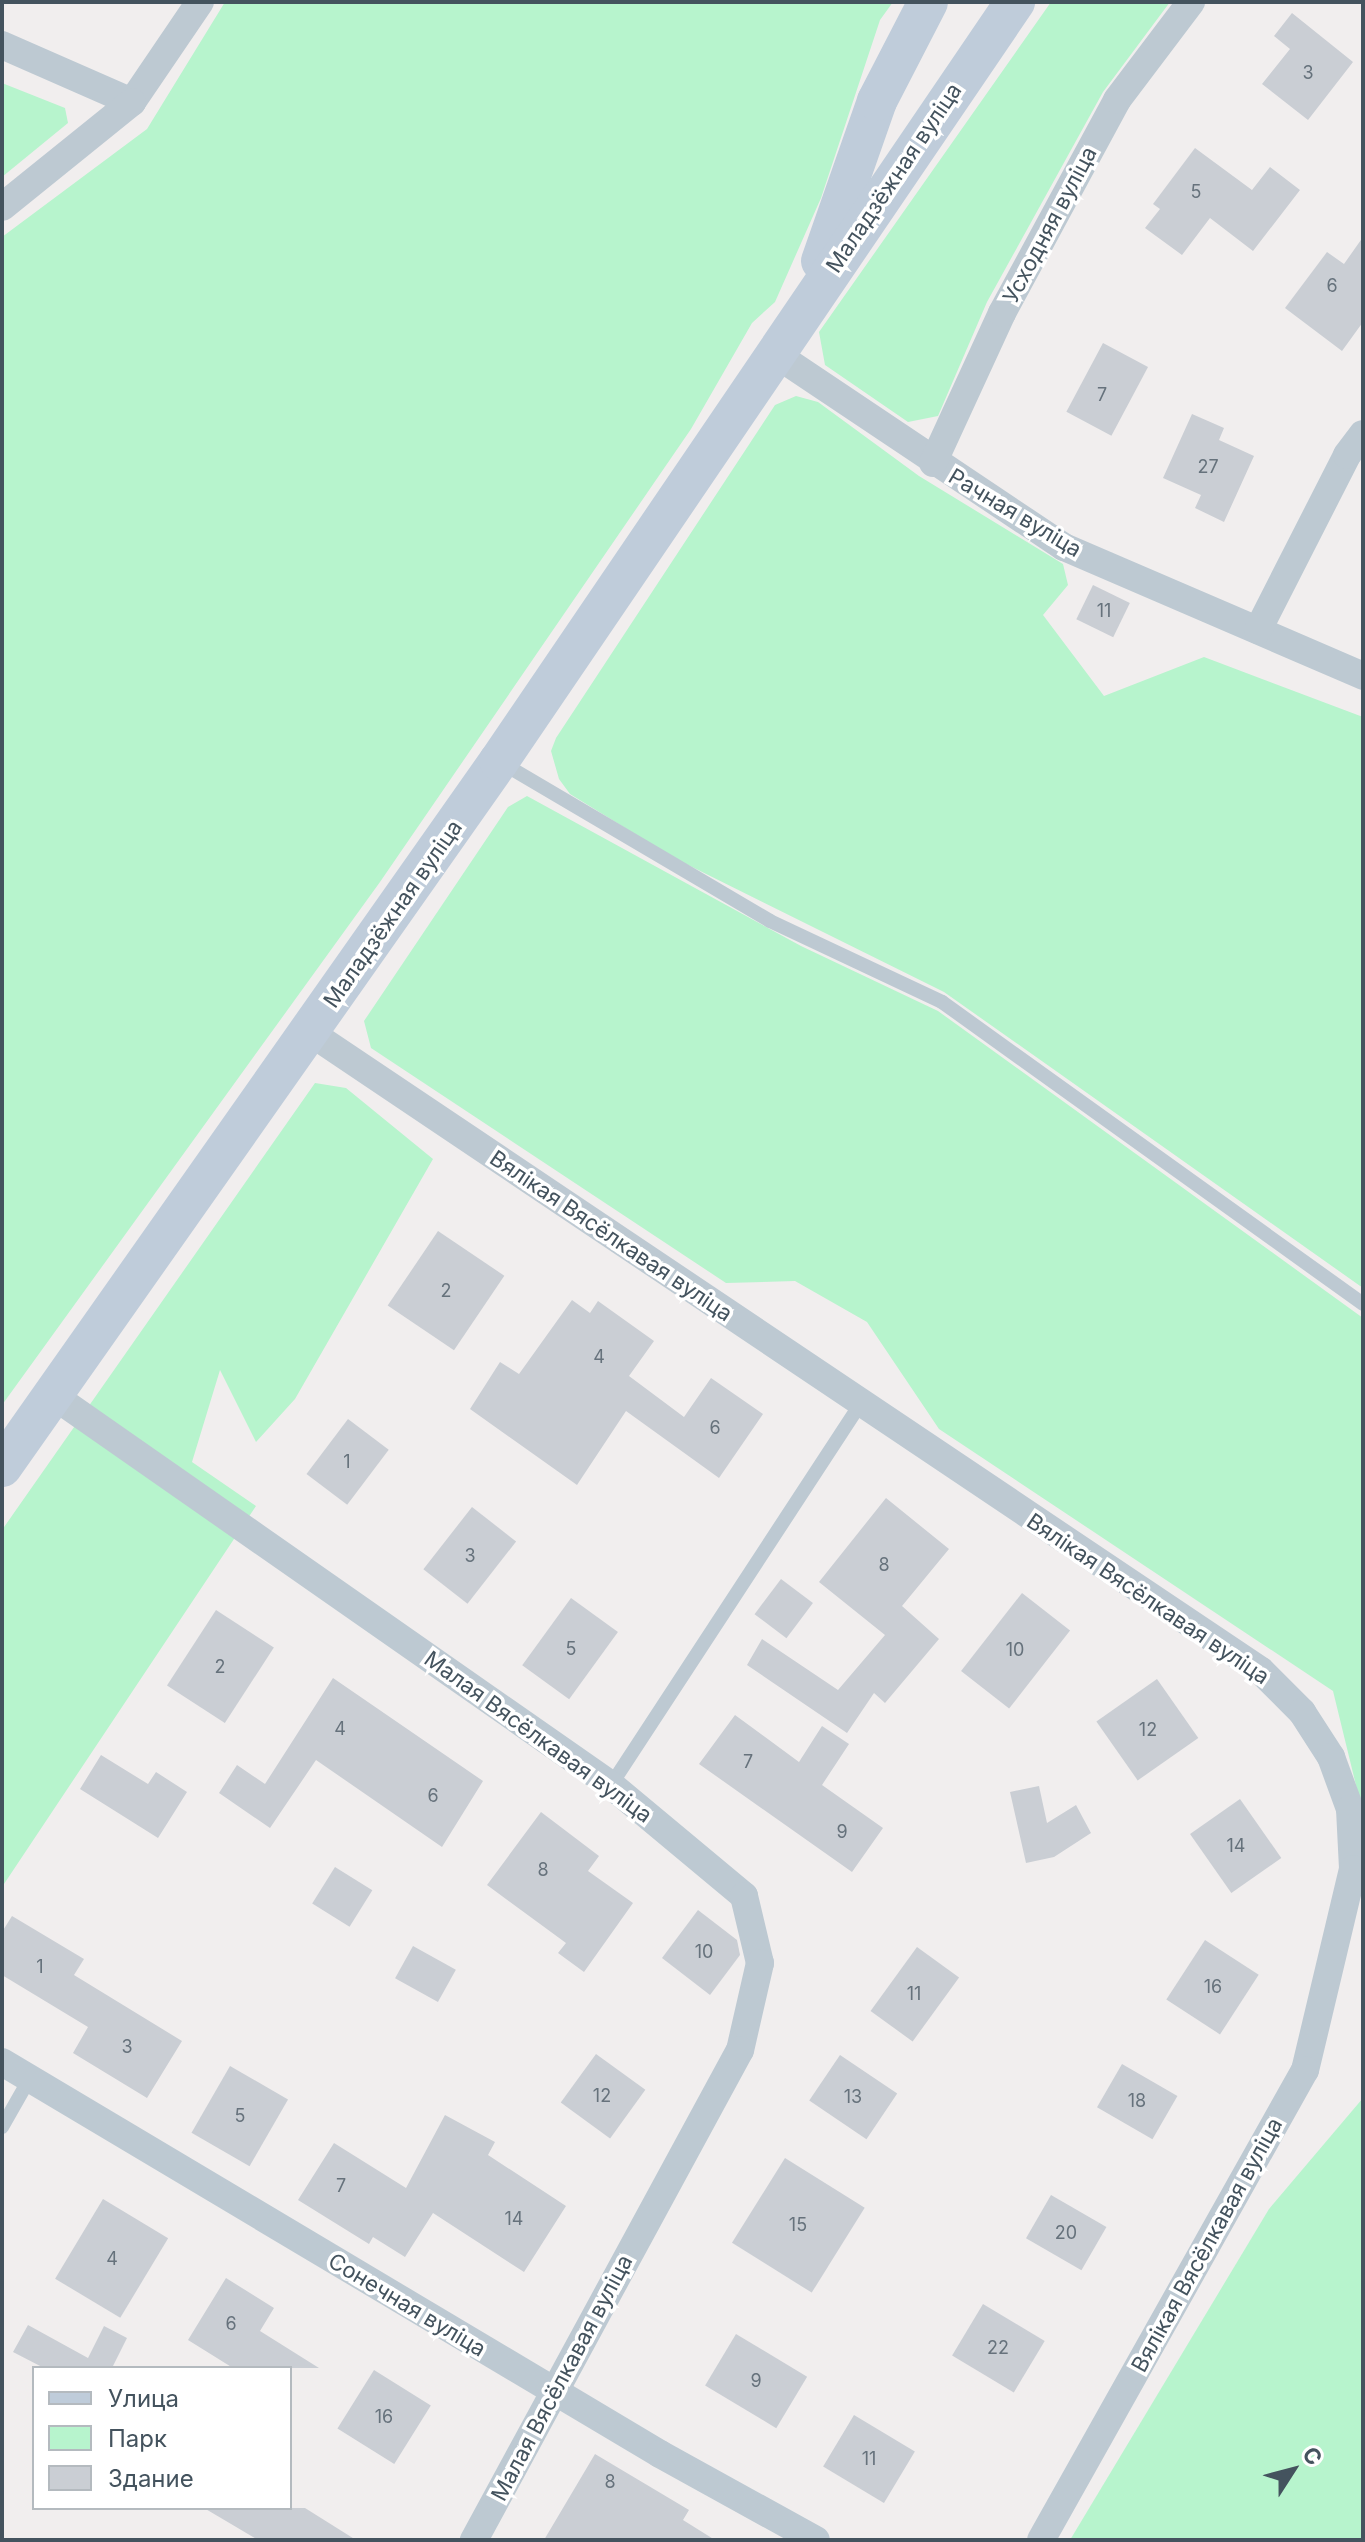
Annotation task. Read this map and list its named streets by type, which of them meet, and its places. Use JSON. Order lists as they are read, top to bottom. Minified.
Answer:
{"streets":{"main road":["Маладзёжная вуліца"],"street":["Усходняя вуліца","Рачная вуліца","Вялікая Вясёлкавая вуліца","Малая Вясёлкавая вуліца","Сонечная вуліца"]},"crossings":[["Маладзёжная вуліца","Рачная вуліца"],["Маладзёжная вуліца","Вялікая Вясёлкавая вуліца"],["Маладзёжная вуліца","Малая Вясёлкавая вуліца"],["Усходняя вуліца","Рачная вуліца"],["Малая Вясёлкавая вуліца","Сонечная вуліца"]],"house_numbers":["3","5","6","7","27","11","2","4","6","1","3","8","5","10","2","4","12","7","6","9","14","8","10","1","16","11","3","12","13","18","5","7","14","15","20","4","6","22","9","16","11","8"],"legend":["Улица","Парк","Здание"],"north":"top right"}
